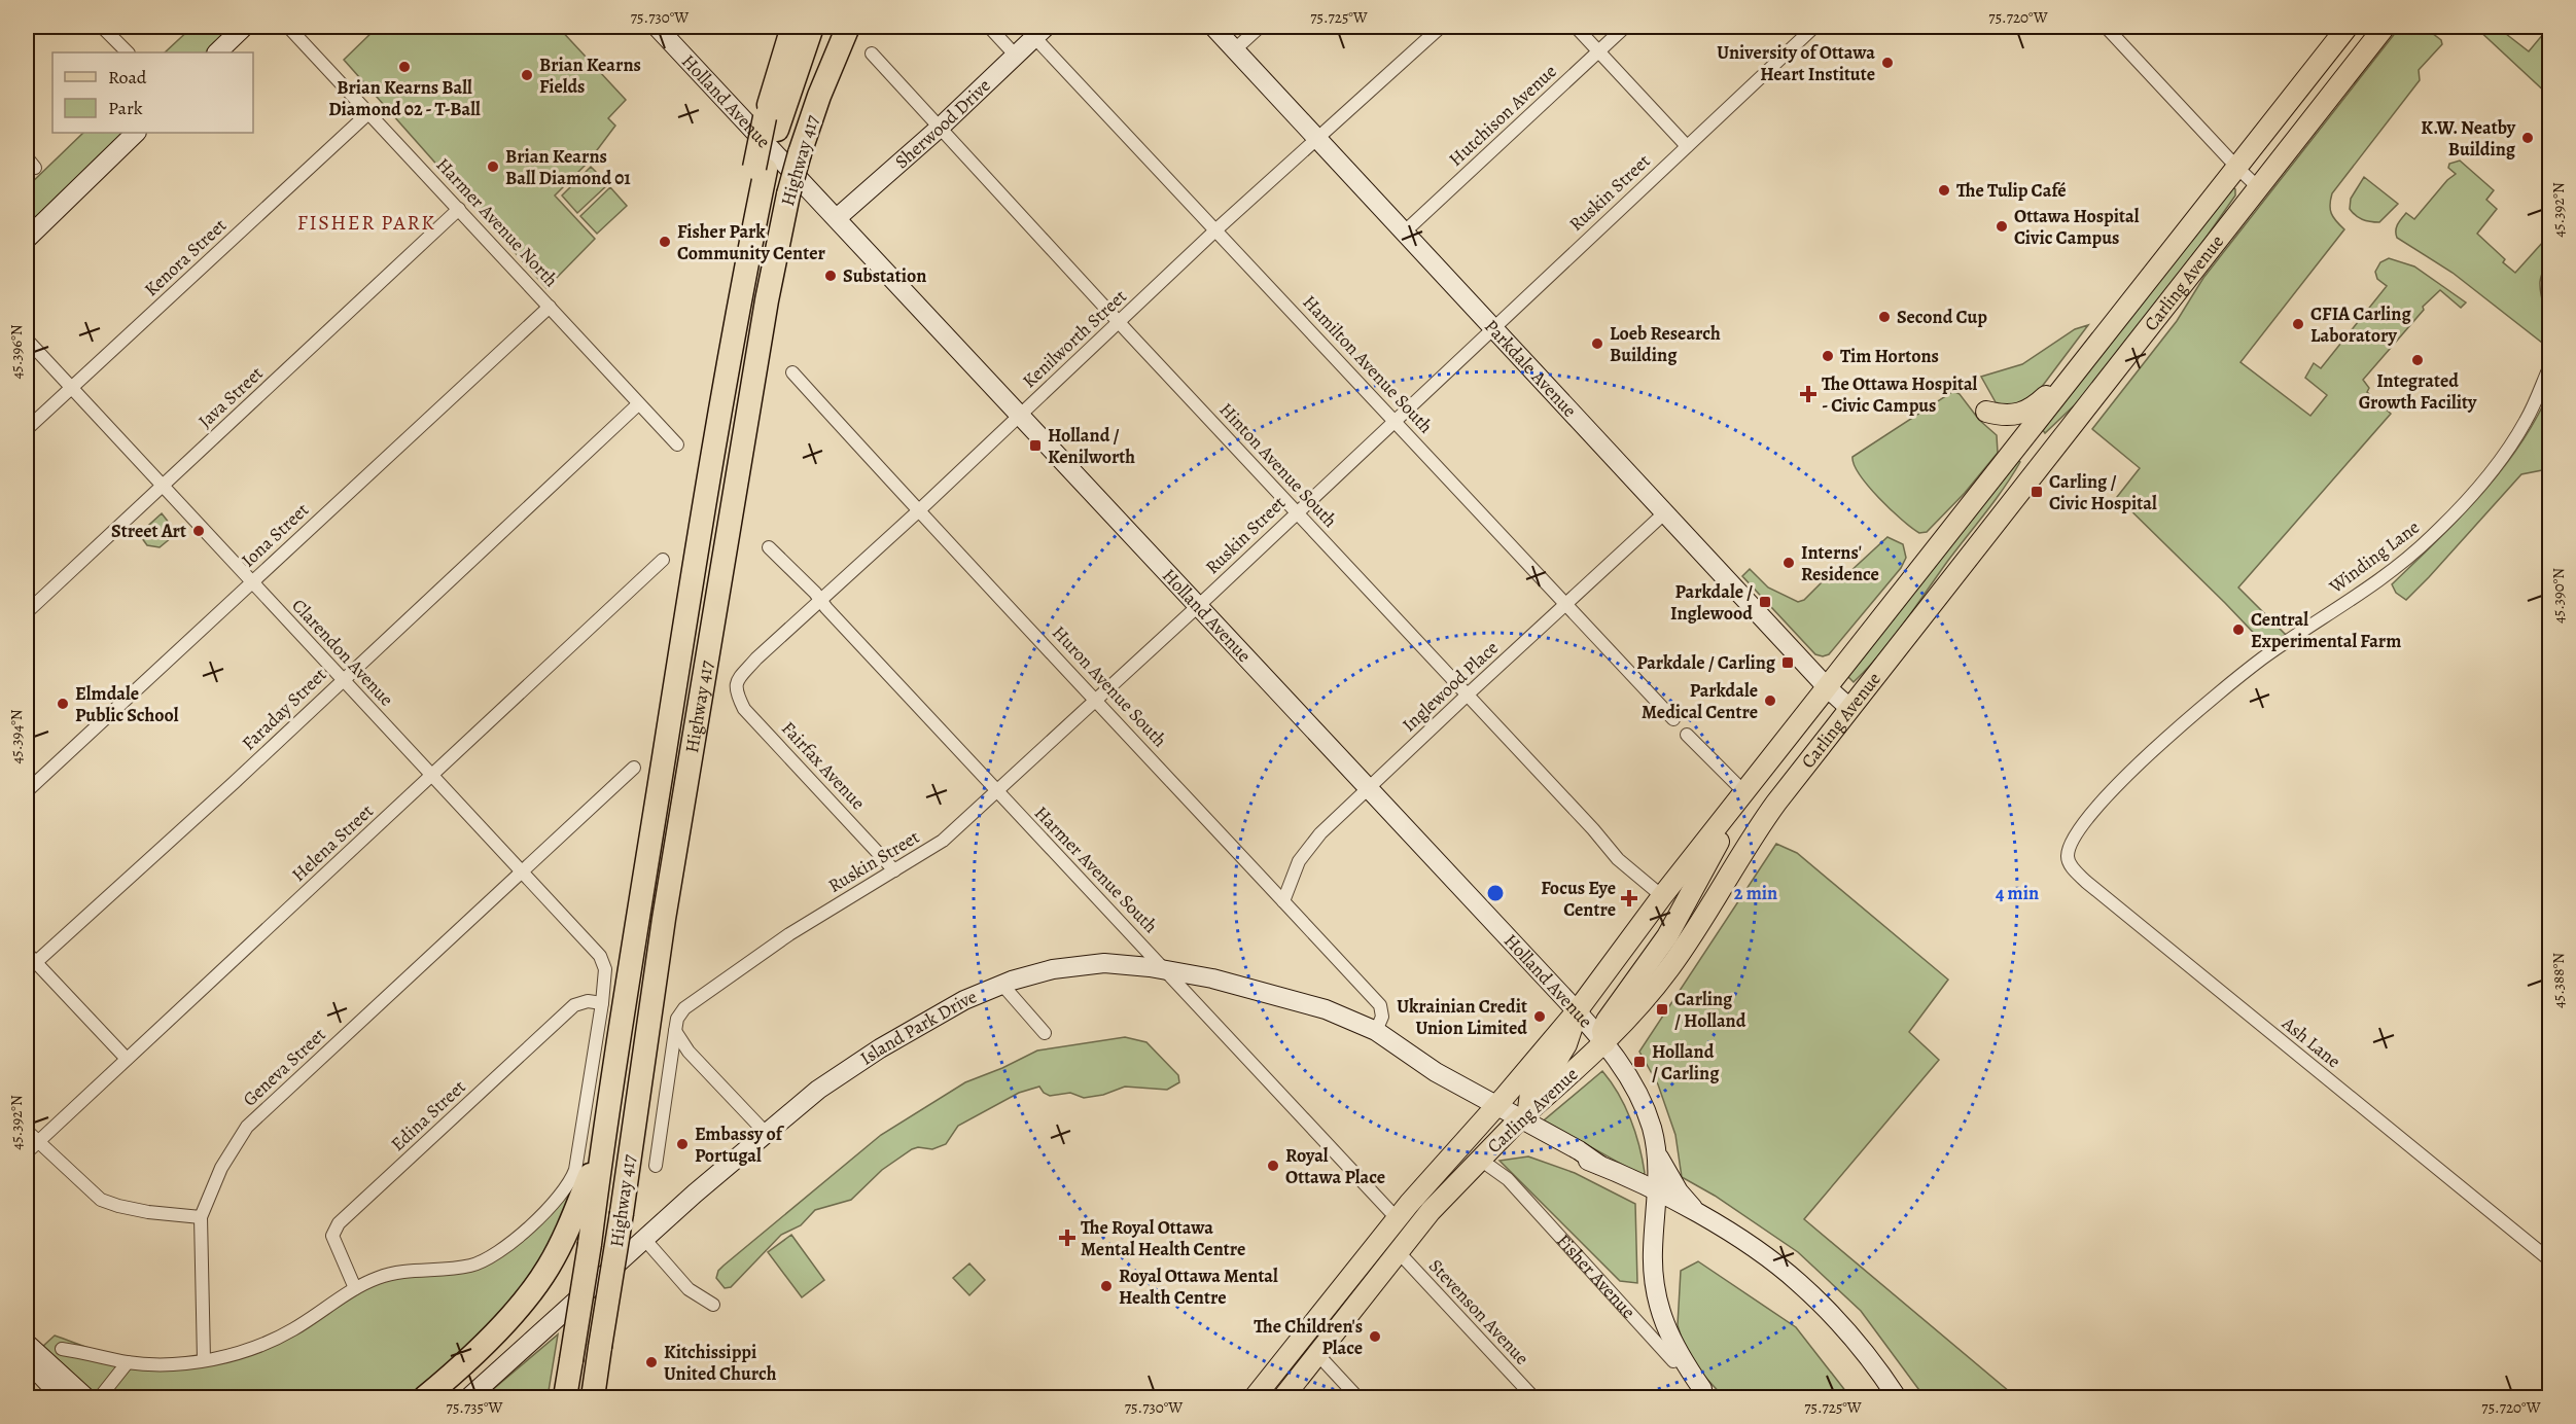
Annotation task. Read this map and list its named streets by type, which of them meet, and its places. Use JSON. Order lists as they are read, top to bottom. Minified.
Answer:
{"streets":{"highway":["Highway 417"],"main road":["Holland Avenue","Sherwood Drive","Carling Avenue","Parkdale Avenue","Island Park Drive","Fisher Avenue"],"street":["Hutchison Avenue","Ruskin Street","Harmer Avenue North","Kenora Street","Kenilworth Street","Hamilton Avenue South","Java Street","Hinton Avenue South","Iona Street","Winding Lane","Clarendon Avenue","Huron Avenue South","Inglewood Place","Faraday Street","Fairfax Avenue","Helena Street","Harmer Avenue South","Ash Lane","Geneva Street","Edina Street","Stevenson Avenue"]},"crossings":[["Holland Avenue","Sherwood Drive"],["Holland Avenue","Ruskin Street"],["Holland Avenue","Carling Avenue"],["Holland Avenue","Kenilworth Street"],["Holland Avenue","Inglewood Place"],["Holland Avenue","Island Park Drive"],["Holland Avenue","Fisher Avenue"],["Hutchison Avenue","Parkdale Avenue"],["Sherwood Drive","Hamilton Avenue South"],["Sherwood Drive","Hinton Avenue South"],["Ruskin Street","Hamilton Avenue South"],["Ruskin Street","Parkdale Avenue"],["Ruskin Street","Hinton Avenue South"],["Ruskin Street","Huron Avenue South"],["Ruskin Street","Fairfax Avenue"],["Ruskin Street","Harmer Avenue South"],["Harmer Avenue North","Kenora Street"],["Harmer Avenue North","Java Street"],["Harmer Avenue North","Iona Street"],["Harmer Avenue North","Faraday Street"],["Kenora Street","Clarendon Avenue"],["Carling Avenue","Parkdale Avenue"],["Carling Avenue","Hinton Avenue South"],["Carling Avenue","Harmer Avenue South"],["Carling Avenue","Island Park Drive"],["Carling Avenue","Fisher Avenue"],["Carling Avenue","Stevenson Avenue"],["Kenilworth Street","Hamilton Avenue South"],["Kenilworth Street","Parkdale Avenue"],["Kenilworth Street","Hinton Avenue South"],["Kenilworth Street","Huron Avenue South"],["Kenilworth Street","Fairfax Avenue"],["Kenilworth Street","Harmer Avenue South"],["Hamilton Avenue South","Inglewood Place"],["Parkdale Avenue","Inglewood Place"],["Java Street","Clarendon Avenue"],["Hinton Avenue South","Inglewood Place"],["Iona Street","Clarendon Avenue"],["Winding Lane","Ash Lane"],["Clarendon Avenue","Faraday Street"],["Clarendon Avenue","Helena Street"],["Clarendon Avenue","Geneva Street"],["Clarendon Avenue","Edina Street"],["Huron Avenue South","Inglewood Place"],["Huron Avenue South","Island Park Drive"],["Harmer Avenue South","Island Park Drive"]],"districts":["FISHER PARK"],"places":{"other":["University of Ottawa Heart Institute","Brian Kearns Ball Diamond 02 - T-Ball","Brian Kearns Fields","K.W. Neatby Building","Brian Kearns Ball Diamond 01","The Tulip Café","Ottawa Hospital Civic Campus","Fisher Park Community Center","Substation","Second Cup","CFIA Carling Laboratory","Loeb Research Building","Tim Hortons","Integrated Growth Facility","Street Art","Interns' Residence","Central Experimental Farm","Parkdale Medical Centre","Elmdale Public School","Ukrainian Credit Union Limited","Embassy of Portugal","Royal Ottawa Place","Royal Ottawa Mental Health Centre","The Children's Place","Kitchissippi United Church"],"health":["The Ottawa Hospital - Civic Campus","Focus Eye Centre","The Royal Ottawa Mental Health Centre"],"transit":["Holland / Kenilworth","Carling / Civic Hospital","Parkdale / Inglewood","Parkdale / Carling","Carling / Holland","Holland / Carling"]},"legend":["Road","Park"],"coordinates":["75.730°W","75.725°W","75.720°W","45.392°N","45.396°N","45.390°N","45.394°N","45.388°N","75.735°W"],"rings":["2 min","4 min"]}
